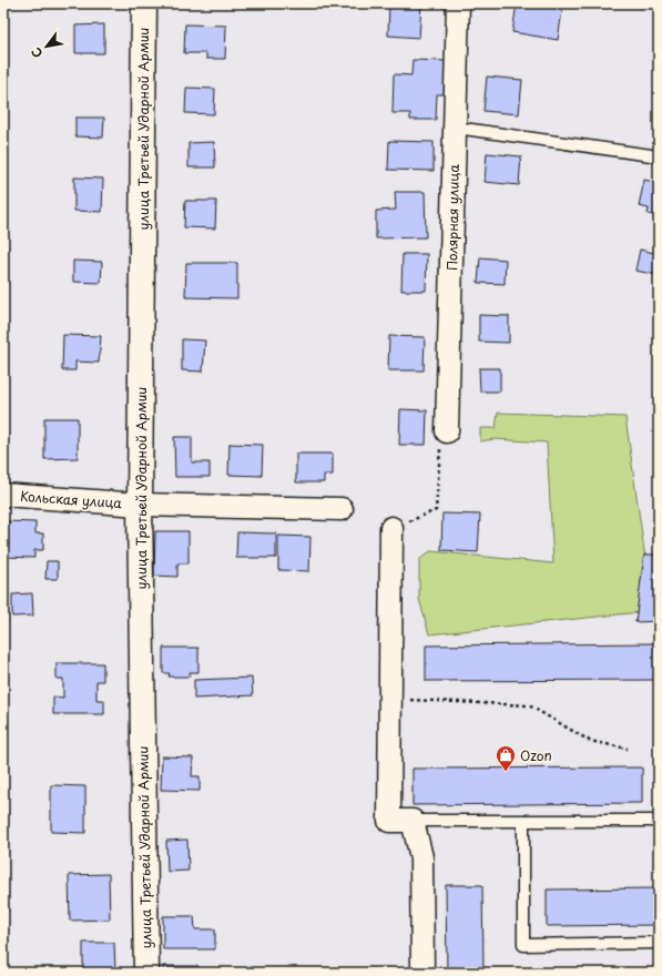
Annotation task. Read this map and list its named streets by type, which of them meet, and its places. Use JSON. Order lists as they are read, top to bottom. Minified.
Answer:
{"streets":{"main road":["улица Третьей Ударной Армии"],"street":["Полярная улица","Кольская улица"]},"crossings":[["улица Третьей Ударной Армии","Кольская улица"]],"places":{"shop":["Ozon"]},"north":"bottom left"}
